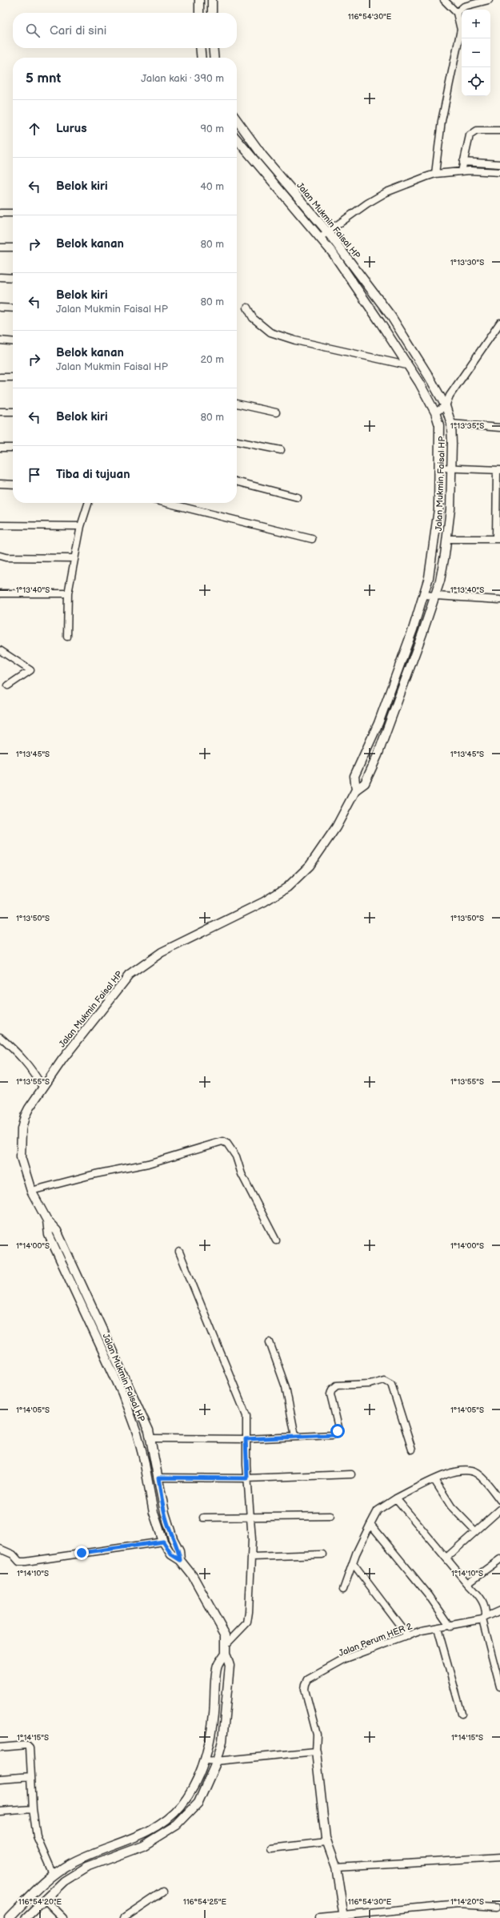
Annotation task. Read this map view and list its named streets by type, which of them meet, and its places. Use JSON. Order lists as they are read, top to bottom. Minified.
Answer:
{"streets":{"street":["Jalan Mukmin Faisal HP","Jalan Perum HER 2"]},"page":{"map_buttons":["+","−"],"search":"Cari di sini","heading":["5 mnt","Jalan kaki · 390 m"],"list":[["Lurus","90 m"],["Belok kiri","40 m"],["Belok kanan","80 m"],["Belok kiri","Jalan Mukmin Faisal HP","80 m"],["Belok kanan","Jalan Mukmin Faisal HP","20 m"],["Belok kiri","80 m"],"Tiba di tujuan"]},"coordinates":["116°54'30\"E","1°13'30\"S","1°13'35\"S","1°13'40\"S","1°13'45\"S","1°13'50\"S","1°13'55\"S","1°14'00\"S","1°14'05\"S","1°14'10\"S","1°14'15\"S","1°14'20\"S","116°54'20\"E","116°54'25\"E"]}
